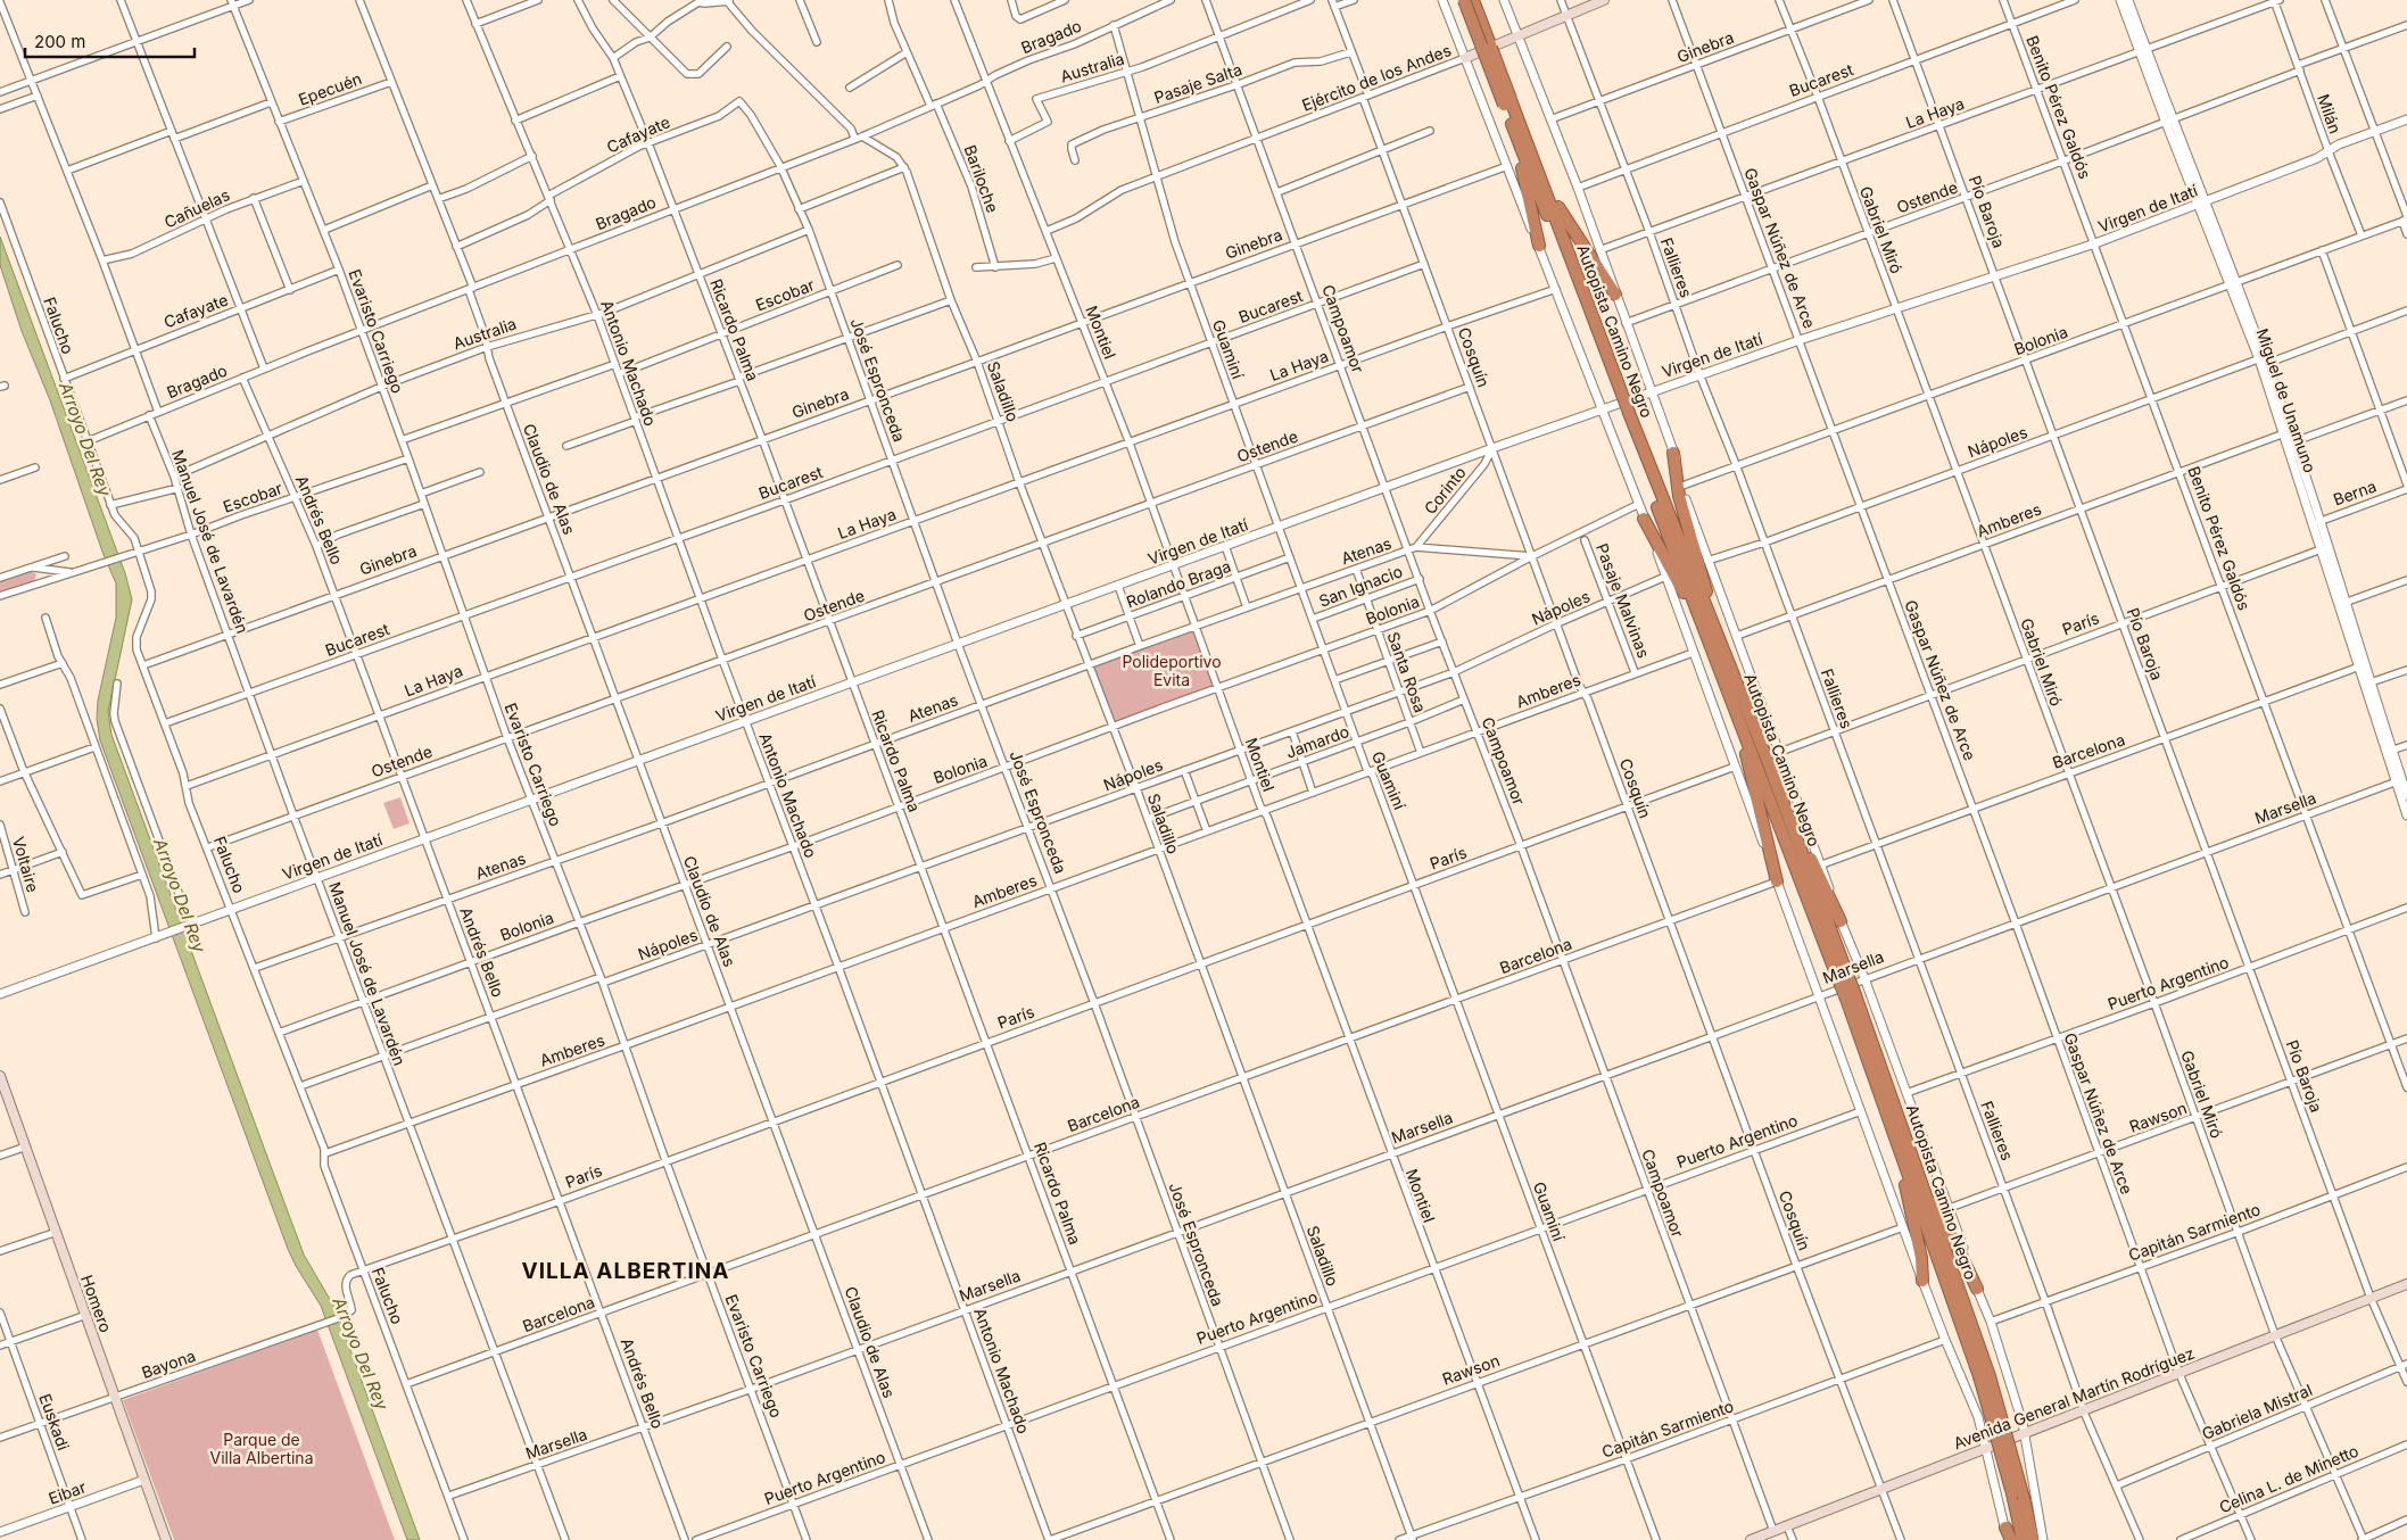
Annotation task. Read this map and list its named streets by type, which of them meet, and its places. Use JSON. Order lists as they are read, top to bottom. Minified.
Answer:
{"streets":{"highway":["Autopista Camino Negro"],"main road":["Ejército de los Andes","Homero","Avenida General Martín Rodríguez"],"street":["Bragado","Ginebra","Australia","Bucarest","Pasaje Salta","Epecuén","Benito Pérez Galdós","La Haya","Milán","Cafayate","Bariloche","Ostende","Cañuelas","Virgen de Itatí","Pío Baroja","Gabriel Miró","Gaspar Núñez de Arce","Fallieres","Escobar","Falucho","Campoamor","Ricardo Palma","Evaristo Carriego","Montiel","Bolonia","Guaminí","Cosquín","Antonio Machado","José Espronceda","Saladillo","Miguel de Unamuno","Nápoles","Claudio de Alas","Corinto","Berna","Andrés Bello","Amberes","Manuel José de Lavardén","Atenas","Rolando Braga","San Ignacio","Pasaje Malvinas","París","Santa Rosa","Jamardo","Barcelona","Marsella","Voltaire","Puerto Argentino","Rawson","Capitán Sarmiento","Bayona","Gabriela Mistral","Euskadi","Celina L. de Minetto","Eibar"]},"crossings":[["Bragado","Bariloche"],["Bragado","Falucho"],["Bragado","Ricardo Palma"],["Bragado","Evaristo Carriego"],["Bragado","Montiel"],["Bragado","Guaminí"],["Bragado","Antonio Machado"],["Bragado","José Espronceda"],["Bragado","Claudio de Alas"],["Bragado","Andrés Bello"],["Bragado","Manuel José de Lavardén"],["Ginebra","Gabriel Miró"],["Ginebra","Gaspar Núñez de Arce"],["Ginebra","Fallieres"],["Ginebra","Falucho"],["Ginebra","Campoamor"],["Ginebra","Ricardo Palma"],["Ginebra","Evaristo Carriego"],["Ginebra","Montiel"],["Ginebra","Guaminí"],["Ginebra","Cosquín"],["Ginebra","Antonio Machado"],["Ginebra","José Espronceda"],["Ginebra","Saladillo"],["Ginebra","Claudio de Alas"],["Ginebra","Andrés Bello"],["Ginebra","Manuel José de Lavardén"],["Australia","Campoamor"],["Australia","Ricardo Palma"],["Australia","Evaristo Carriego"],["Australia","Montiel"],["Australia","Guaminí"],["Australia","Antonio Machado"],["Australia","José Espronceda"],["Australia","Claudio de Alas"],["Australia","Andrés Bello"],["Australia","Manuel José de Lavardén"],["Ejército de los Andes","Fallieres"],["Ejército de los Andes","Campoamor"],["Ejército de los Andes","Montiel"],["Ejército de los Andes","Guaminí"],["Ejército de los Andes","Cosquín"],["Bucarest","Benito Pérez Galdós"],["Bucarest","Pío Baroja"],["Bucarest","Gabriel Miró"],["Bucarest","Gaspar Núñez de Arce"],["Bucarest","Fallieres"],["Bucarest","Falucho"],["Bucarest","Campoamor"],["Bucarest","Ricardo Palma"],["Bucarest","Evaristo Carriego"],["Bucarest","Montiel"],["Bucarest","Guaminí"],["Bucarest","Cosquín"],["Bucarest","Antonio Machado"],["Bucarest","José Espronceda"],["Bucarest","Saladillo"],["Bucarest","Claudio de Alas"],["Bucarest","Andrés Bello"],["Bucarest","Manuel José de Lavardén"],["Pasaje Salta","Campoamor"],["Pasaje Salta","Guaminí"],["Pasaje Salta","Cosquín"],["Epecuén","Evaristo Carriego"],["Epecuén","Claudio de Alas"],["Benito Pérez Galdós","La Haya"],["Benito Pérez Galdós","Ostende"],["Benito Pérez Galdós","Virgen de Itatí"],["Benito Pérez Galdós","Bolonia"],["Benito Pérez Galdós","Nápoles"],["Benito Pérez Galdós","Amberes"],["Benito Pérez Galdós","París"],["Benito Pérez Galdós","Barcelona"],["Benito Pérez Galdós","Marsella"],["Benito Pérez Galdós","Puerto Argentino"],["Benito Pérez Galdós","Rawson"],["La Haya","Milán"],["La Haya","Pío Baroja"],["La Haya","Gabriel Miró"],["La Haya","Gaspar Núñez de Arce"],["La Haya","Fallieres"],["La Haya","Falucho"],["La Haya","Campoamor"],["La Haya","Ricardo Palma"],["La Haya","Evaristo Carriego"],["La Haya","Montiel"],["La Haya","Guaminí"],["La Haya","Cosquín"],["La Haya","Antonio Machado"],["La Haya","José Espronceda"],["La Haya","Saladillo"],["La Haya","Miguel de Unamuno"],["La Haya","Claudio de Alas"],["La Haya","Andrés Bello"],["La Haya","Manuel José de Lavardén"],["Milán","Ostende"],["Milán","Virgen de Itatí"],["Milán","Bolonia"],["Cafayate","Falucho"],["Cafayate","Ricardo Palma"],["Cafayate","Evaristo Carriego"],["Cafayate","Antonio Machado"],["Cafayate","José Espronceda"],["Cafayate","Claudio de Alas"],["Ostende","Pío Baroja"],["Ostende","Gabriel Miró"],["Ostende","Gaspar Núñez de Arce"],["Ostende","Fallieres"],["Ostende","Falucho"],["Ostende","Campoamor"],["Ostende","Ricardo Palma"],["Ostende","Evaristo Carriego"],["Ostende","Montiel"],["Ostende","Guaminí"],["Ostende","Cosquín"],["Ostende","Antonio Machado"],["Ostende","José Espronceda"],["Ostende","Saladillo"],["Ostende","Miguel de Unamuno"],["Ostende","Claudio de Alas"],["Ostende","Andrés Bello"],["Ostende","Manuel José de Lavardén"],["Cañuelas","Evaristo Carriego"],["Virgen de Itatí","Pío Baroja"],["Virgen de Itatí","Gabriel Miró"],["Virgen de Itatí","Gaspar Núñez de Arce"],["Virgen de Itatí","Fallieres"],["Virgen de Itatí","Falucho"],["Virgen de Itatí","Campoamor"],["Virgen de Itatí","Ricardo Palma"],["Virgen de Itatí","Evaristo Carriego"],["Virgen de Itatí","Montiel"],["Virgen de Itatí","Guaminí"],["Virgen de Itatí","Cosquín"],["Virgen de Itatí","Antonio Machado"],["Virgen de Itatí","José Espronceda"],["Virgen de Itatí","Saladillo"],["Virgen de Itatí","Miguel de Unamuno"],["Virgen de Itatí","Claudio de Alas"],["Virgen de Itatí","Corinto"],["Virgen de Itatí","Andrés Bello"],["Virgen de Itatí","Manuel José de Lavardén"],["Pío Baroja","Bolonia"],["Pío Baroja","Nápoles"],["Pío Baroja","Amberes"],["Pío Baroja","París"],["Pío Baroja","Barcelona"],["Pío Baroja","Marsella"],["Pío Baroja","Puerto Argentino"],["Pío Baroja","Rawson"],["Pío Baroja","Capitán Sarmiento"],["Pío Baroja","Avenida General Martín Rodríguez"],["Pío Baroja","Gabriela Mistral"],["Gabriel Miró","Bolonia"],["Gabriel Miró","Nápoles"],["Gabriel Miró","Amberes"],["Gabriel Miró","París"],["Gabriel Miró","Barcelona"],["Gabriel Miró","Marsella"],["Gabriel Miró","Puerto Argentino"],["Gabriel Miró","Rawson"],["Gabriel Miró","Capitán Sarmiento"],["Gabriel Miró","Avenida General Martín Rodríguez"],["Gabriel Miró","Gabriela Mistral"],["Gabriel Miró","Celina L. de Minetto"],["Gaspar Núñez de Arce","Bolonia"],["Gaspar Núñez de Arce","Nápoles"],["Gaspar Núñez de Arce","Amberes"],["Gaspar Núñez de Arce","París"],["Gaspar Núñez de Arce","Barcelona"],["Gaspar Núñez de Arce","Marsella"],["Gaspar Núñez de Arce","Puerto Argentino"],["Gaspar Núñez de Arce","Rawson"],["Gaspar Núñez de Arce","Capitán Sarmiento"],["Gaspar Núñez de Arce","Avenida General Martín Rodríguez"],["Gaspar Núñez de Arce","Gabriela Mistral"],["Gaspar Núñez de Arce","Celina L. de Minetto"],["Fallieres","Bolonia"],["Fallieres","Nápoles"],["Fallieres","Amberes"],["Fallieres","París"],["Fallieres","Barcelona"],["Fallieres","Marsella"],["Fallieres","Puerto Argentino"],["Fallieres","Rawson"],["Fallieres","Capitán Sarmiento"],["Fallieres","Avenida General Martín Rodríguez"],["Fallieres","Gabriela Mistral"],["Escobar","Falucho"],["Escobar","Ricardo Palma"],["Escobar","Evaristo Carriego"],["Escobar","Antonio Machado"],["Escobar","José Espronceda"],["Escobar","Andrés Bello"],["Escobar","Manuel José de Lavardén"],["Falucho","Bolonia"],["Falucho","Nápoles"],["Falucho","Amberes"],["Falucho","Atenas"],["Falucho","París"],["Falucho","Barcelona"],["Falucho","Marsella"],["Falucho","Bayona"],["Campoamor","Bolonia"],["Campoamor","Nápoles"],["Campoamor","Corinto"],["Campoamor","Amberes"],["Campoamor","Atenas"],["Campoamor","San Ignacio"],["Campoamor","París"],["Campoamor","Jamardo"],["Campoamor","Barcelona"],["Campoamor","Marsella"],["Campoamor","Puerto Argentino"],["Campoamor","Rawson"],["Campoamor","Capitán Sarmiento"],["Campoamor","Avenida General Martín Rodríguez"],["Ricardo Palma","Bolonia"],["Ricardo Palma","Nápoles"],["Ricardo Palma","Amberes"],["Ricardo Palma","Atenas"],["Ricardo Palma","París"],["Ricardo Palma","Barcelona"],["Ricardo Palma","Marsella"],["Ricardo Palma","Puerto Argentino"],["Ricardo Palma","Rawson"],["Evaristo Carriego","Bolonia"],["Evaristo Carriego","Nápoles"],["Evaristo Carriego","Amberes"],["Evaristo Carriego","Atenas"],["Evaristo Carriego","París"],["Evaristo Carriego","Barcelona"],["Evaristo Carriego","Marsella"],["Evaristo Carriego","Puerto Argentino"],["Montiel","Bolonia"],["Montiel","Nápoles"],["Montiel","Amberes"],["Montiel","Atenas"],["Montiel","Rolando Braga"],["Montiel","París"],["Montiel","Jamardo"],["Montiel","Barcelona"],["Montiel","Marsella"],["Montiel","Puerto Argentino"],["Montiel","Rawson"],["Montiel","Capitán Sarmiento"],["Bolonia","Guaminí"],["Bolonia","Cosquín"],["Bolonia","Antonio Machado"],["Bolonia","José Espronceda"],["Bolonia","Saladillo"],["Bolonia","Miguel de Unamuno"],["Bolonia","Claudio de Alas"],["Bolonia","Andrés Bello"],["Bolonia","Manuel José de Lavardén"],["Bolonia","Atenas"],["Bolonia","Santa Rosa"],["Guaminí","Nápoles"],["Guaminí","Amberes"],["Guaminí","Atenas"],["Guaminí","Rolando Braga"],["Guaminí","San Ignacio"],["Guaminí","París"],["Guaminí","Jamardo"],["Guaminí","Barcelona"],["Guaminí","Marsella"],["Guaminí","Puerto Argentino"],["Guaminí","Rawson"],["Guaminí","Capitán Sarmiento"],["Cosquín","Nápoles"],["Cosquín","Corinto"],["Cosquín","Amberes"],["Cosquín","Atenas"],["Cosquín","París"],["Cosquín","Barcelona"],["Cosquín","Marsella"],["Cosquín","Puerto Argentino"],["Cosquín","Rawson"],["Cosquín","Capitán Sarmiento"],["Cosquín","Avenida General Martín Rodríguez"],["Antonio Machado","Nápoles"],["Antonio Machado","Amberes"],["Antonio Machado","Atenas"],["Antonio Machado","París"],["Antonio Machado","Barcelona"],["Antonio Machado","Marsella"],["Antonio Machado","Puerto Argentino"],["Antonio Machado","Rawson"],["José Espronceda","Nápoles"],["José Espronceda","Amberes"],["José Espronceda","Atenas"],["José Espronceda","París"],["José Espronceda","Barcelona"],["José Espronceda","Marsella"],["José Espronceda","Puerto Argentino"],["José Espronceda","Rawson"],["Saladillo","Nápoles"],["Saladillo","Amberes"],["Saladillo","Atenas"],["Saladillo","Rolando Braga"],["Saladillo","París"],["Saladillo","Jamardo"],["Saladillo","Barcelona"],["Saladillo","Marsella"],["Saladillo","Puerto Argentino"],["Saladillo","Rawson"],["Saladillo","Capitán Sarmiento"],["Miguel de Unamuno","Nápoles"],["Miguel de Unamuno","Berna"],["Miguel de Unamuno","Amberes"],["Miguel de Unamuno","París"],["Miguel de Unamuno","Barcelona"],["Miguel de Unamuno","Marsella"],["Nápoles","Claudio de Alas"],["Nápoles","Andrés Bello"],["Nápoles","Manuel José de Lavardén"],["Nápoles","Pasaje Malvinas"],["Nápoles","Santa Rosa"],["Claudio de Alas","Amberes"],["Claudio de Alas","Atenas"],["Claudio de Alas","París"],["Claudio de Alas","Barcelona"],["Claudio de Alas","Marsella"],["Claudio de Alas","Puerto Argentino"],["Corinto","Atenas"],["Andrés Bello","Amberes"],["Andrés Bello","Atenas"],["Andrés Bello","París"],["Andrés Bello","Barcelona"],["Andrés Bello","Marsella"],["Amberes","Manuel José de Lavardén"],["Amberes","Pasaje Malvinas"],["Amberes","Santa Rosa"],["Manuel José de Lavardén","Atenas"],["Manuel José de Lavardén","París"],["Manuel José de Lavardén","Barcelona"],["Manuel José de Lavardén","Marsella"],["Atenas","Santa Rosa"],["San Ignacio","Santa Rosa"],["París","Bayona"],["Santa Rosa","Jamardo"],["Homero","Bayona"],["Homero","Eibar"],["Bayona","Euskadi"],["Euskadi","Eibar"]],"districts":["VILLA ALBERTINA"],"water":["Arroyo Del Rey"],"parks":["Polideportivo Evita","Parque de Villa Albertina"],"scale_bar":"200 m"}
